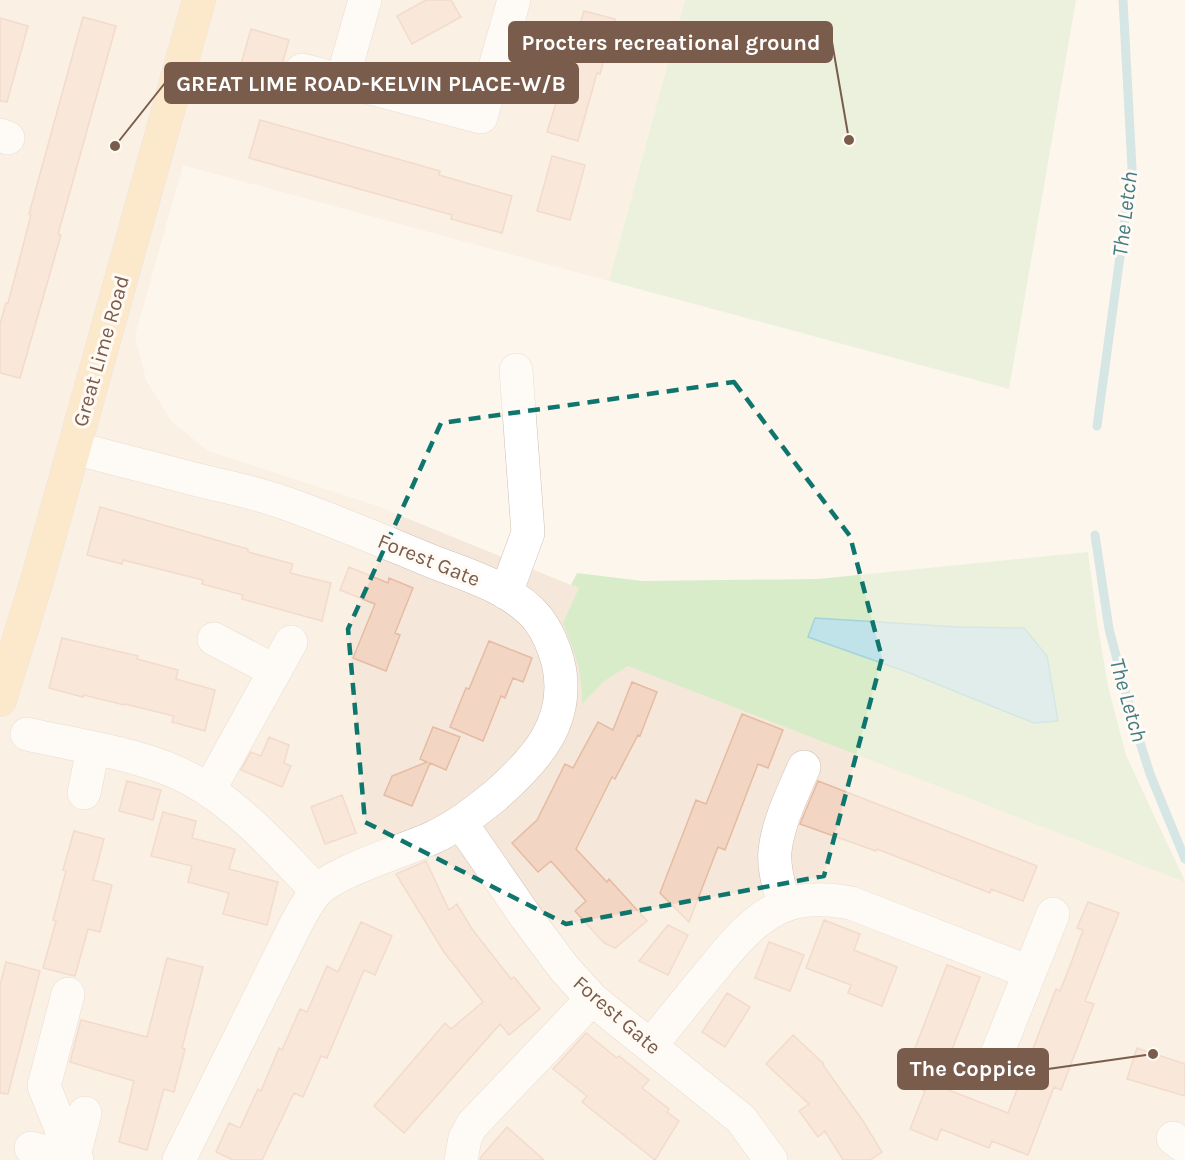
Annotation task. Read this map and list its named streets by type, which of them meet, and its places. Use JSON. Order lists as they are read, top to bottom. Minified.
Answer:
{"streets":{"main road":["Great Lime Road"],"street":["Forest Gate"]},"crossings":[["Great Lime Road","Forest Gate"]],"water":["The Letch"],"places":["Procters recreational ground","GREAT LIME ROAD-KELVIN PLACE-W/B","The Coppice"]}
